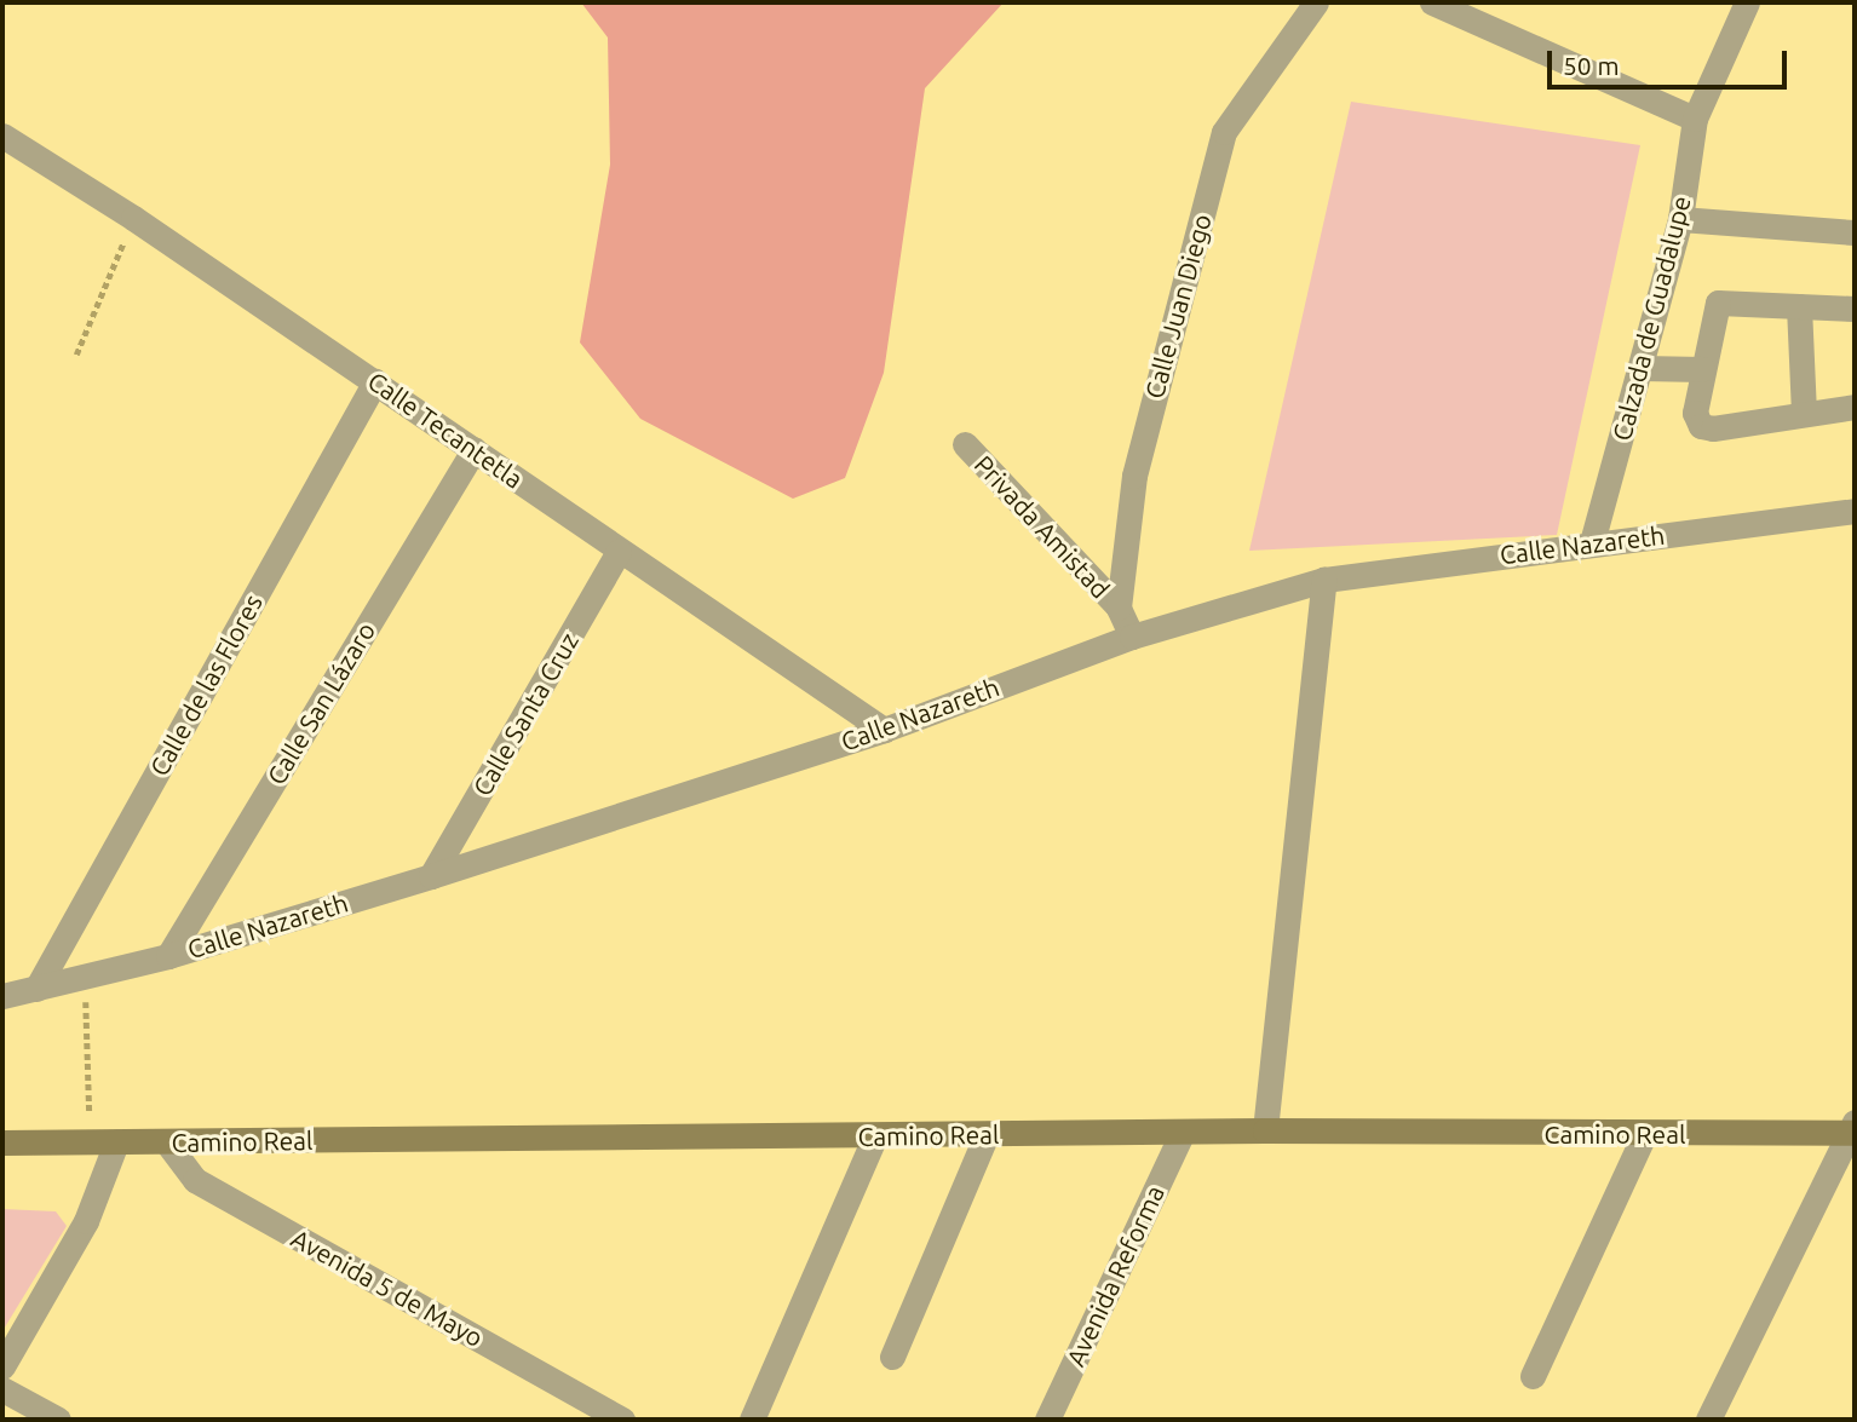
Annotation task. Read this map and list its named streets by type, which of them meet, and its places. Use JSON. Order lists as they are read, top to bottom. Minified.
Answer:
{"streets":{"main road":["Camino Real"],"street":["Calle Juan Diego","Calzada de Guadalupe","Calle Tecantetla","Privada Amistad","Calle Nazareth","Calle de las Flores","Calle San Lázaro","Calle Santa Cruz","Avenida Reforma","Avenida 5 de Mayo"]},"crossings":[["Calle Juan Diego","Privada Amistad"],["Calzada de Guadalupe","Calle Nazareth"],["Calle Tecantetla","Calle Nazareth"],["Calle Tecantetla","Calle de las Flores"],["Calle Tecantetla","Calle San Lázaro"],["Calle Tecantetla","Calle Santa Cruz"],["Calle Nazareth","Calle de las Flores"],["Calle Nazareth","Calle San Lázaro"],["Calle Nazareth","Calle Santa Cruz"],["Camino Real","Avenida Reforma"],["Camino Real","Avenida 5 de Mayo"]],"scale_bar":"50 m"}
